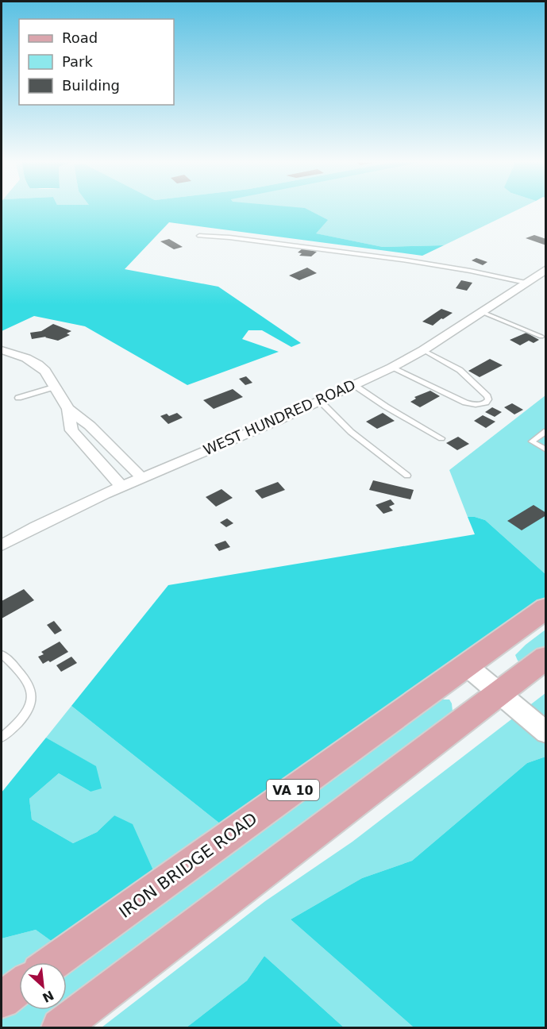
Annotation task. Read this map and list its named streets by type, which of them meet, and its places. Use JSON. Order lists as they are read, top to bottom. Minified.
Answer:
{"streets":{"main road":["VA 10","IRON BRIDGE ROAD"],"street":["WEST HUNDRED ROAD"]},"legend":["Road","Park","Building"],"north":"bottom right"}
